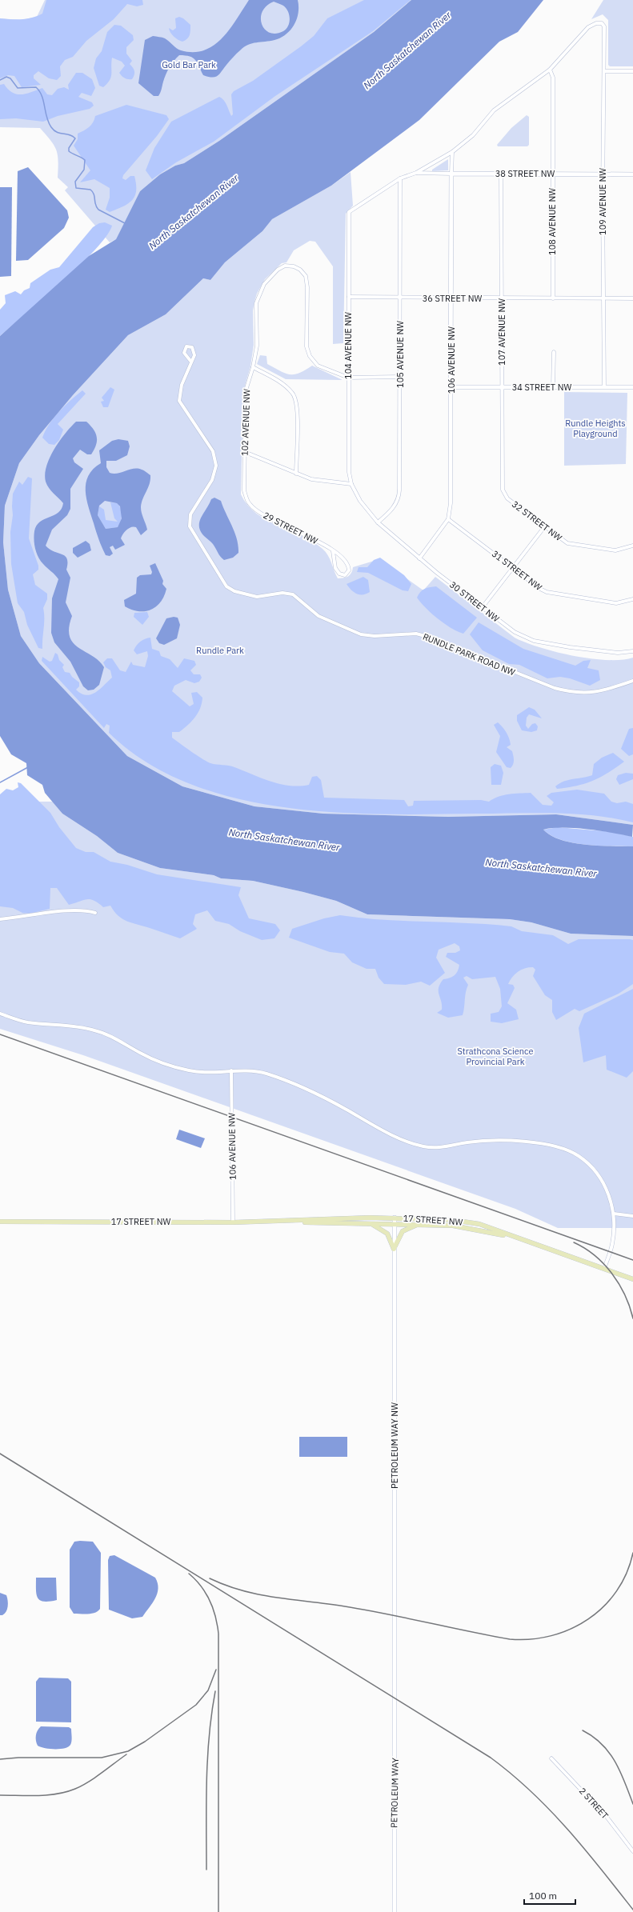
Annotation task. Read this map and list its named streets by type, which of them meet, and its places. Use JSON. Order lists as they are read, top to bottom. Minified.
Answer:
{"streets":{"main road":["17 STREET NW"],"street":["38 STREET NW","109 AVENUE NW","108 AVENUE NW","36 STREET NW","107 AVENUE NW","104 AVENUE NW","105 AVENUE NW","106 AVENUE NW","34 STREET NW","102 AVENUE NW","32 STREET NW","29 STREET NW","31 STREET NW","30 STREET NW","RUNDLE PARK ROAD NW","PETROLEUM WAY NW","PETROLEUM WAY","2 STREET"]},"crossings":[["38 STREET NW","109 AVENUE NW"],["38 STREET NW","108 AVENUE NW"],["38 STREET NW","107 AVENUE NW"],["38 STREET NW","106 AVENUE NW"],["109 AVENUE NW","108 AVENUE NW"],["109 AVENUE NW","36 STREET NW"],["109 AVENUE NW","34 STREET NW"],["108 AVENUE NW","36 STREET NW"],["36 STREET NW","107 AVENUE NW"],["36 STREET NW","104 AVENUE NW"],["36 STREET NW","105 AVENUE NW"],["36 STREET NW","106 AVENUE NW"],["107 AVENUE NW","34 STREET NW"],["107 AVENUE NW","32 STREET NW"],["104 AVENUE NW","105 AVENUE NW"],["104 AVENUE NW","102 AVENUE NW"],["104 AVENUE NW","30 STREET NW"],["105 AVENUE NW","30 STREET NW"],["106 AVENUE NW","34 STREET NW"],["106 AVENUE NW","31 STREET NW"],["106 AVENUE NW","30 STREET NW"],["106 AVENUE NW","17 STREET NW"],["102 AVENUE NW","29 STREET NW"],["17 STREET NW","PETROLEUM WAY NW"],["PETROLEUM WAY NW","PETROLEUM WAY"]],"water":["North Saskatchewan River"],"parks":["Gold Bar Park","Rundle Heights Playground","Rundle Park","Strathcona Science Provincial Park"],"scale_bar":"100 m"}
